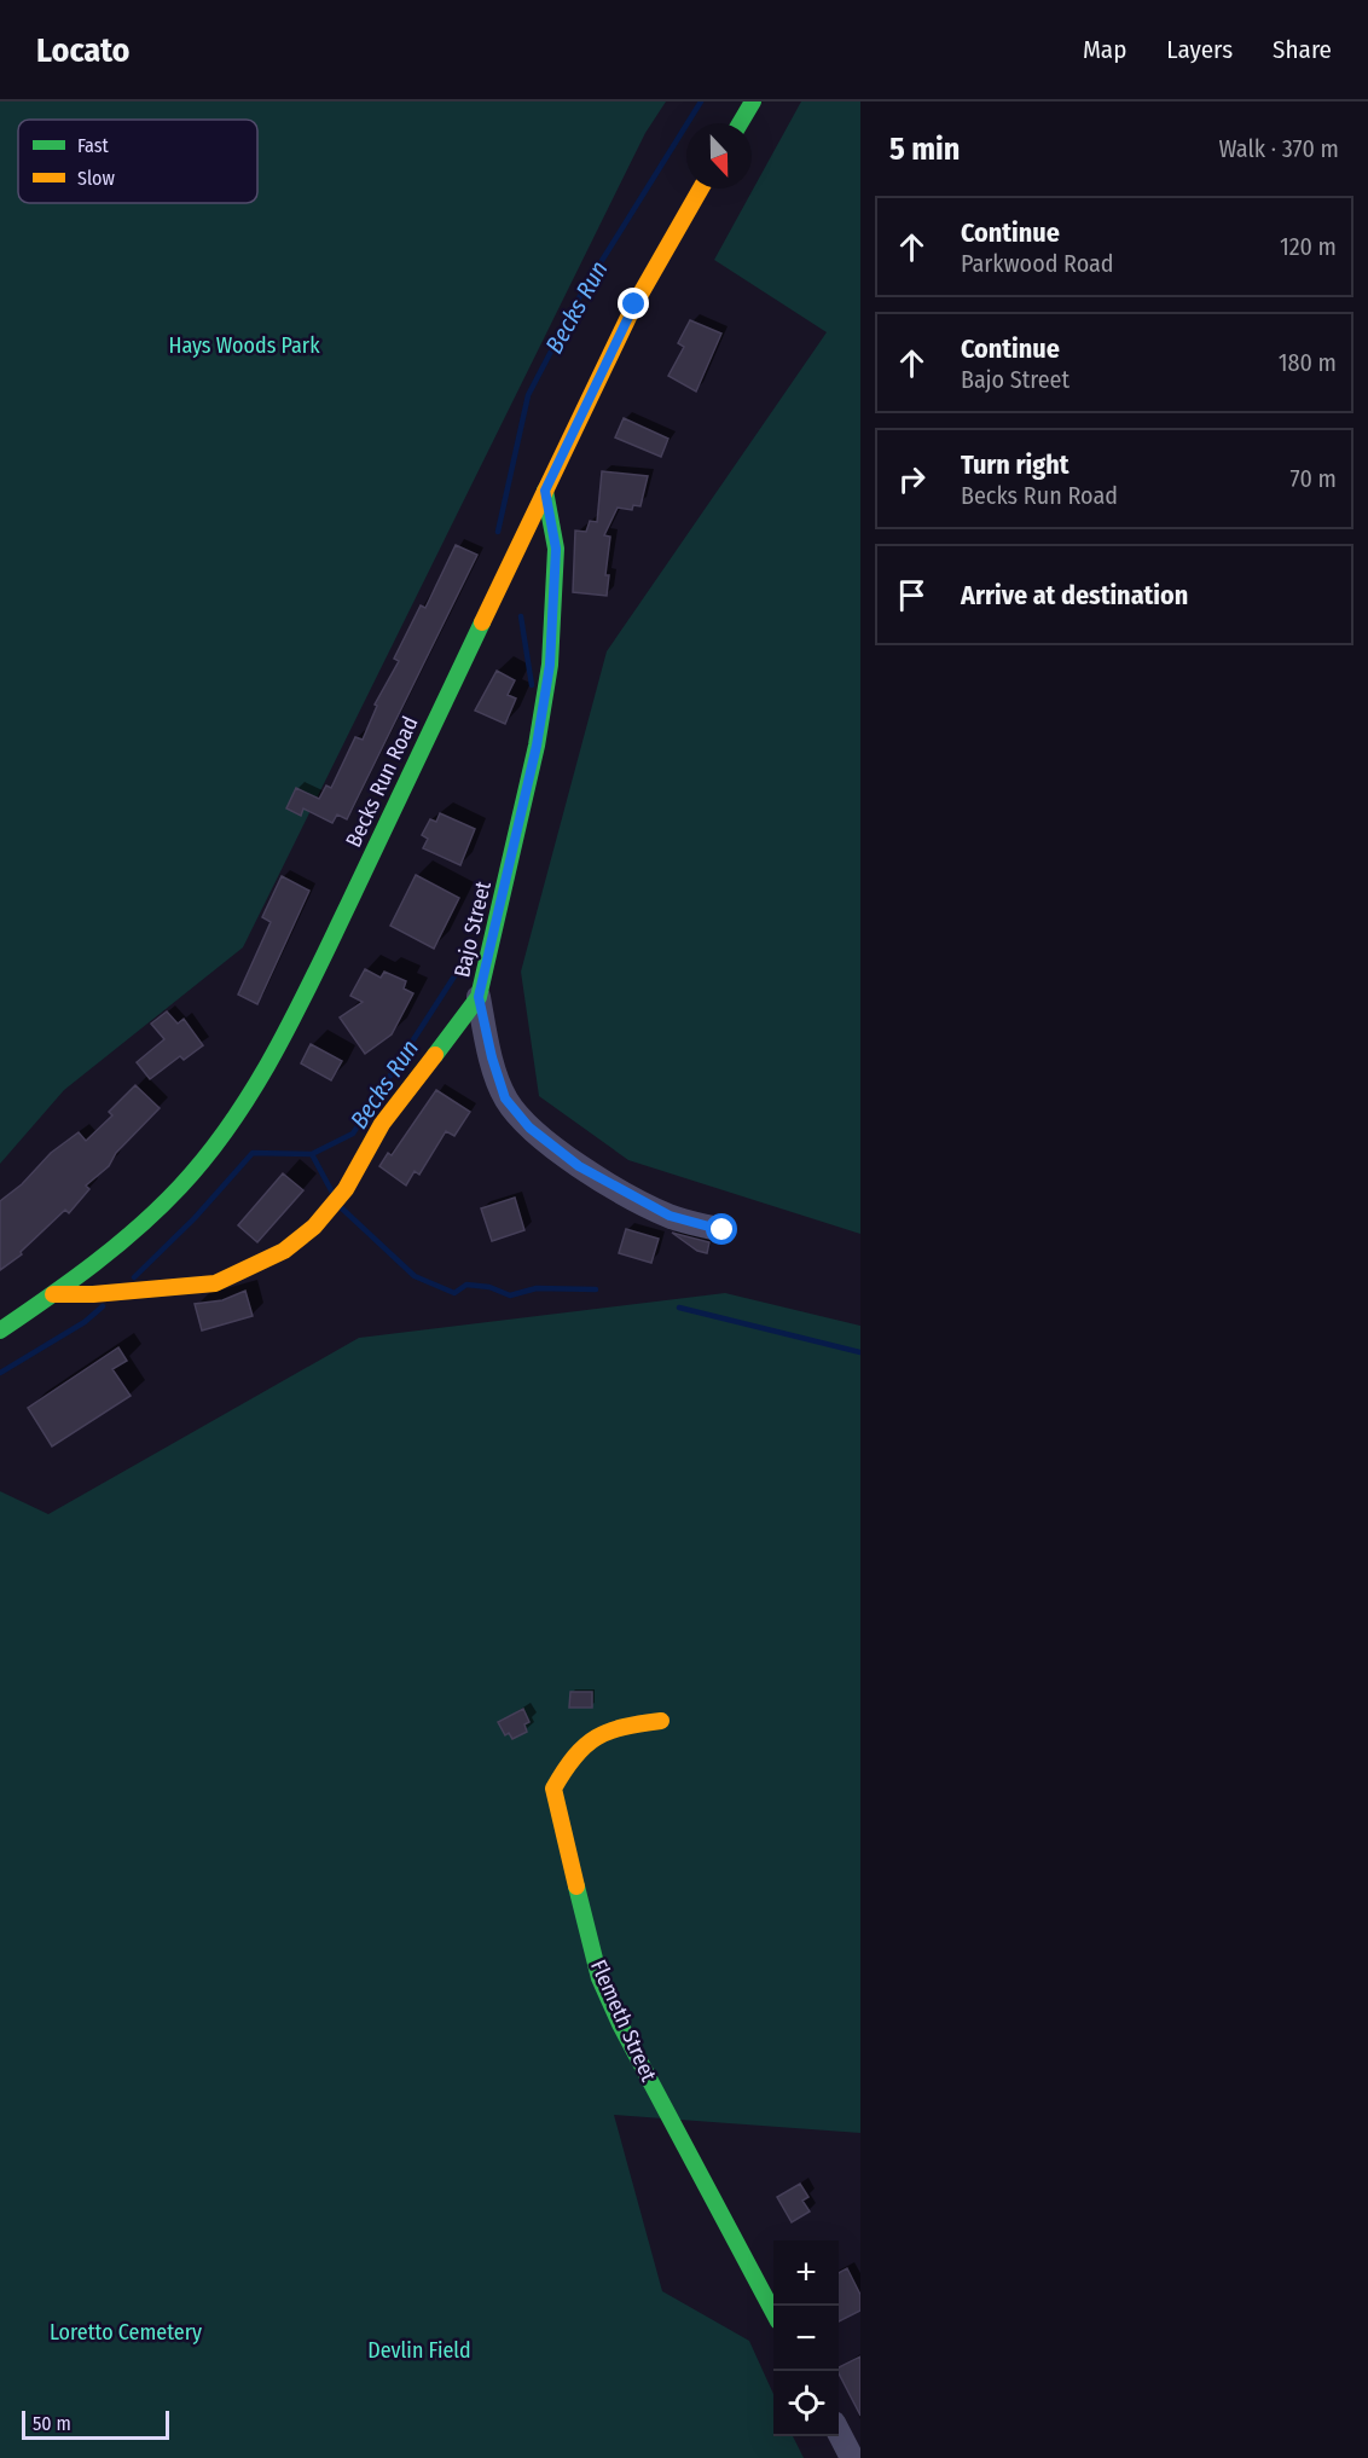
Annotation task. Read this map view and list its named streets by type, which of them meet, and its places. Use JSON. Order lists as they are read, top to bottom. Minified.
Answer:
{"streets":{"street":["Becks Run Road","Bajo Street","Flemeth Street"]},"crossings":[["Becks Run Road","Bajo Street"]],"water":["Becks Run"],"parks":["Hays Woods Park","Loretto Cemetery","Devlin Field"],"legend":["Fast","Slow"],"scale_bar":"50 m","north":"bottom","page":{"header":"Locato","nav":["Map","Layers","Share"],"heading":["5 min","Walk · 370 m"],"list":[["Continue","Parkwood Road","120 m"],["Continue","Bajo Street","180 m"],["Turn right","Becks Run Road","70 m"],"Arrive at destination"],"map_buttons":["+","−"],"scale":"50 m"}}
